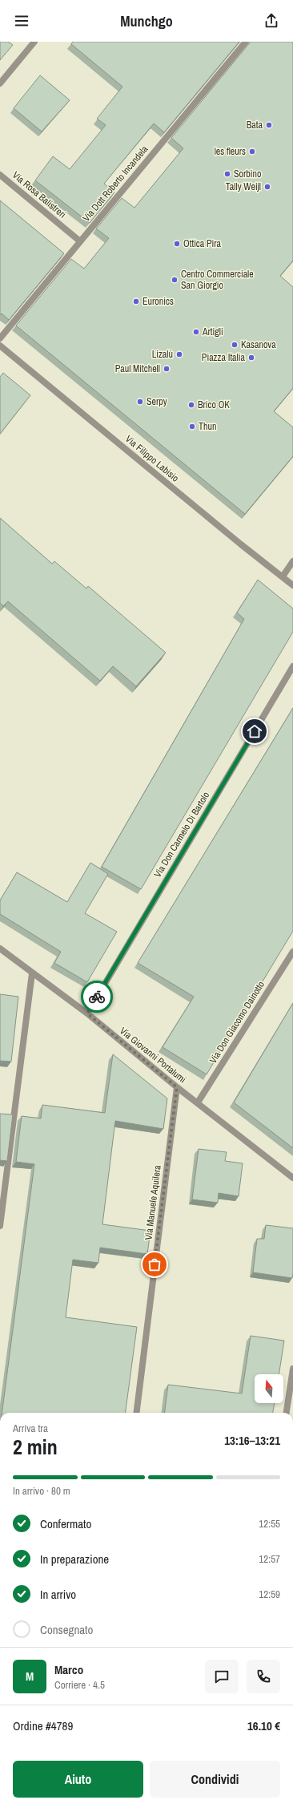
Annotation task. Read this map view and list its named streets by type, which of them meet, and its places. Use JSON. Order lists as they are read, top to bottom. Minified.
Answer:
{"streets":{"street":["Via Dott Roberto Incandela","Via Rosa Balistreri","Via Filippo Labisio","Via Don Carmelo Di Bartolo","Via Don Giacomo Dainotto","Via Giovanni Portalumi","Via Manuele Aquilera"]},"crossings":[["Via Dott Roberto Incandela","Via Rosa Balistreri"],["Via Don Carmelo Di Bartolo","Via Giovanni Portalumi"],["Via Don Giacomo Dainotto","Via Giovanni Portalumi"],["Via Giovanni Portalumi","Via Manuele Aquilera"]],"places":["Bata","les fleurs","Sorbino","Tally Weijl","Ottica Pira","Centro Commerciale San Giorgio","Euronics","Artigli","Kasanova","Lizalù","Piazza Italia","Paul Mitchell","Serpy","Brico OK","Thun"],"north":"top","page":{"header":"Munchgo","heading":["2 min","Arriva tra","13:16–13:21"],"panel":["Marco","Corriere · 4.5","Ordine #4789","16.10 €"],"bar":"In arrivo · 80 m","list":[["Confermato","12:55"],["In preparazione","12:57"],["In arrivo","12:59"],"Consegnato"],"round":"M","buttons":["Aiuto","Condividi"]}}
